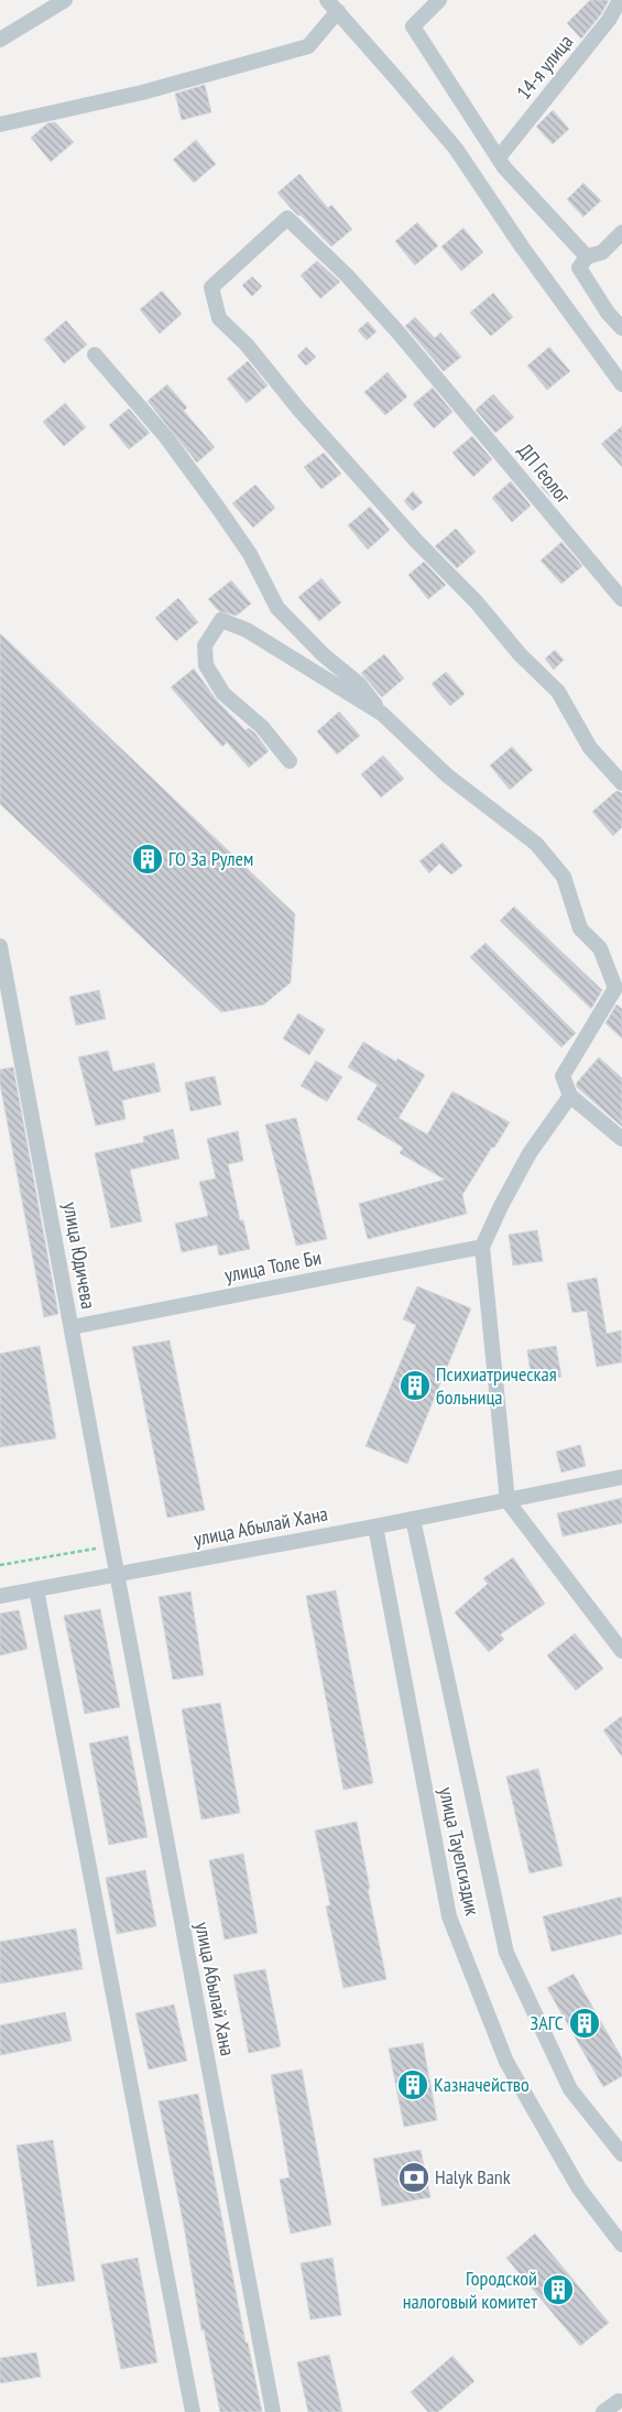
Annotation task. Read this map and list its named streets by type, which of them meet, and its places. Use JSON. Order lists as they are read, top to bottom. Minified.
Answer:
{"streets":{"street":["14-я улица","ДП Геолог","улица Юдичева","улица Толе Би","улица Абылай Хана","улица Тауелсиздик"]},"crossings":[["улица Юдичева","улица Толе Би"],["улица Юдичева","улица Абылай Хана"],["улица Абылай Хана","улица Тауелсиздик"]],"places":{"building":["ГО За Рулем","Психиатрическая больница","ЗАГС","Казначейство","Городской налоговый комитет"],"bank":["Halyk Bank"]}}
